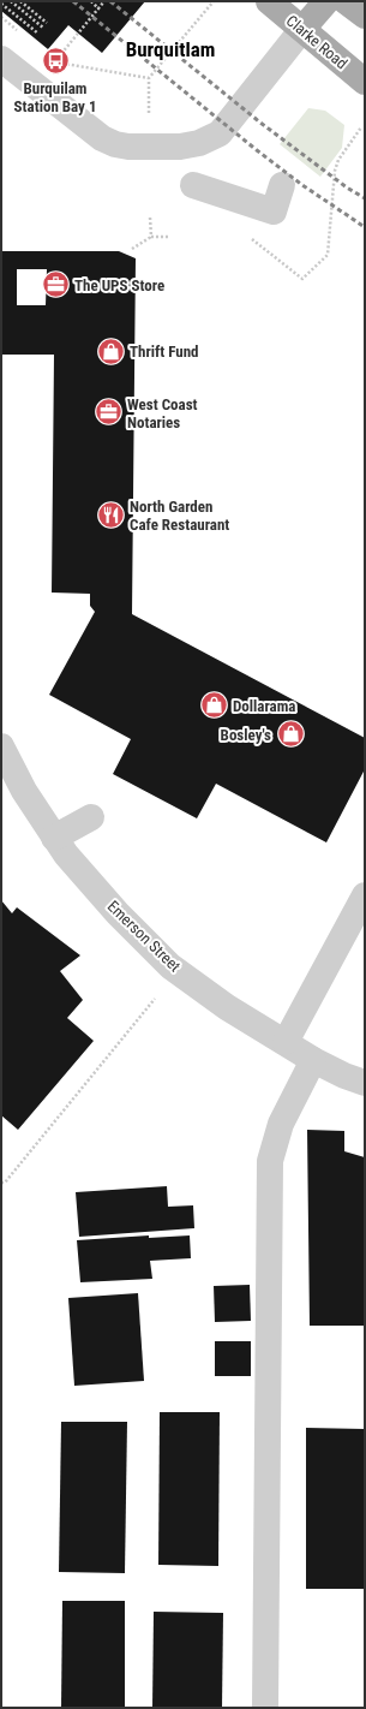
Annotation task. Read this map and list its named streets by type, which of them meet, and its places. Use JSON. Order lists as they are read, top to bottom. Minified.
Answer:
{"streets":{"main road":["Clarke Road"],"street":["Emerson Street"]},"districts":["Burquitlam"],"places":{"bus stop":["Burquilam Station Bay 1"],"office":["The UPS Store","West Coast Notaries"],"shop":["Thrift Fund","Dollarama","Bosley's"],"restaurant":["North Garden Cafe Restaurant"]}}
